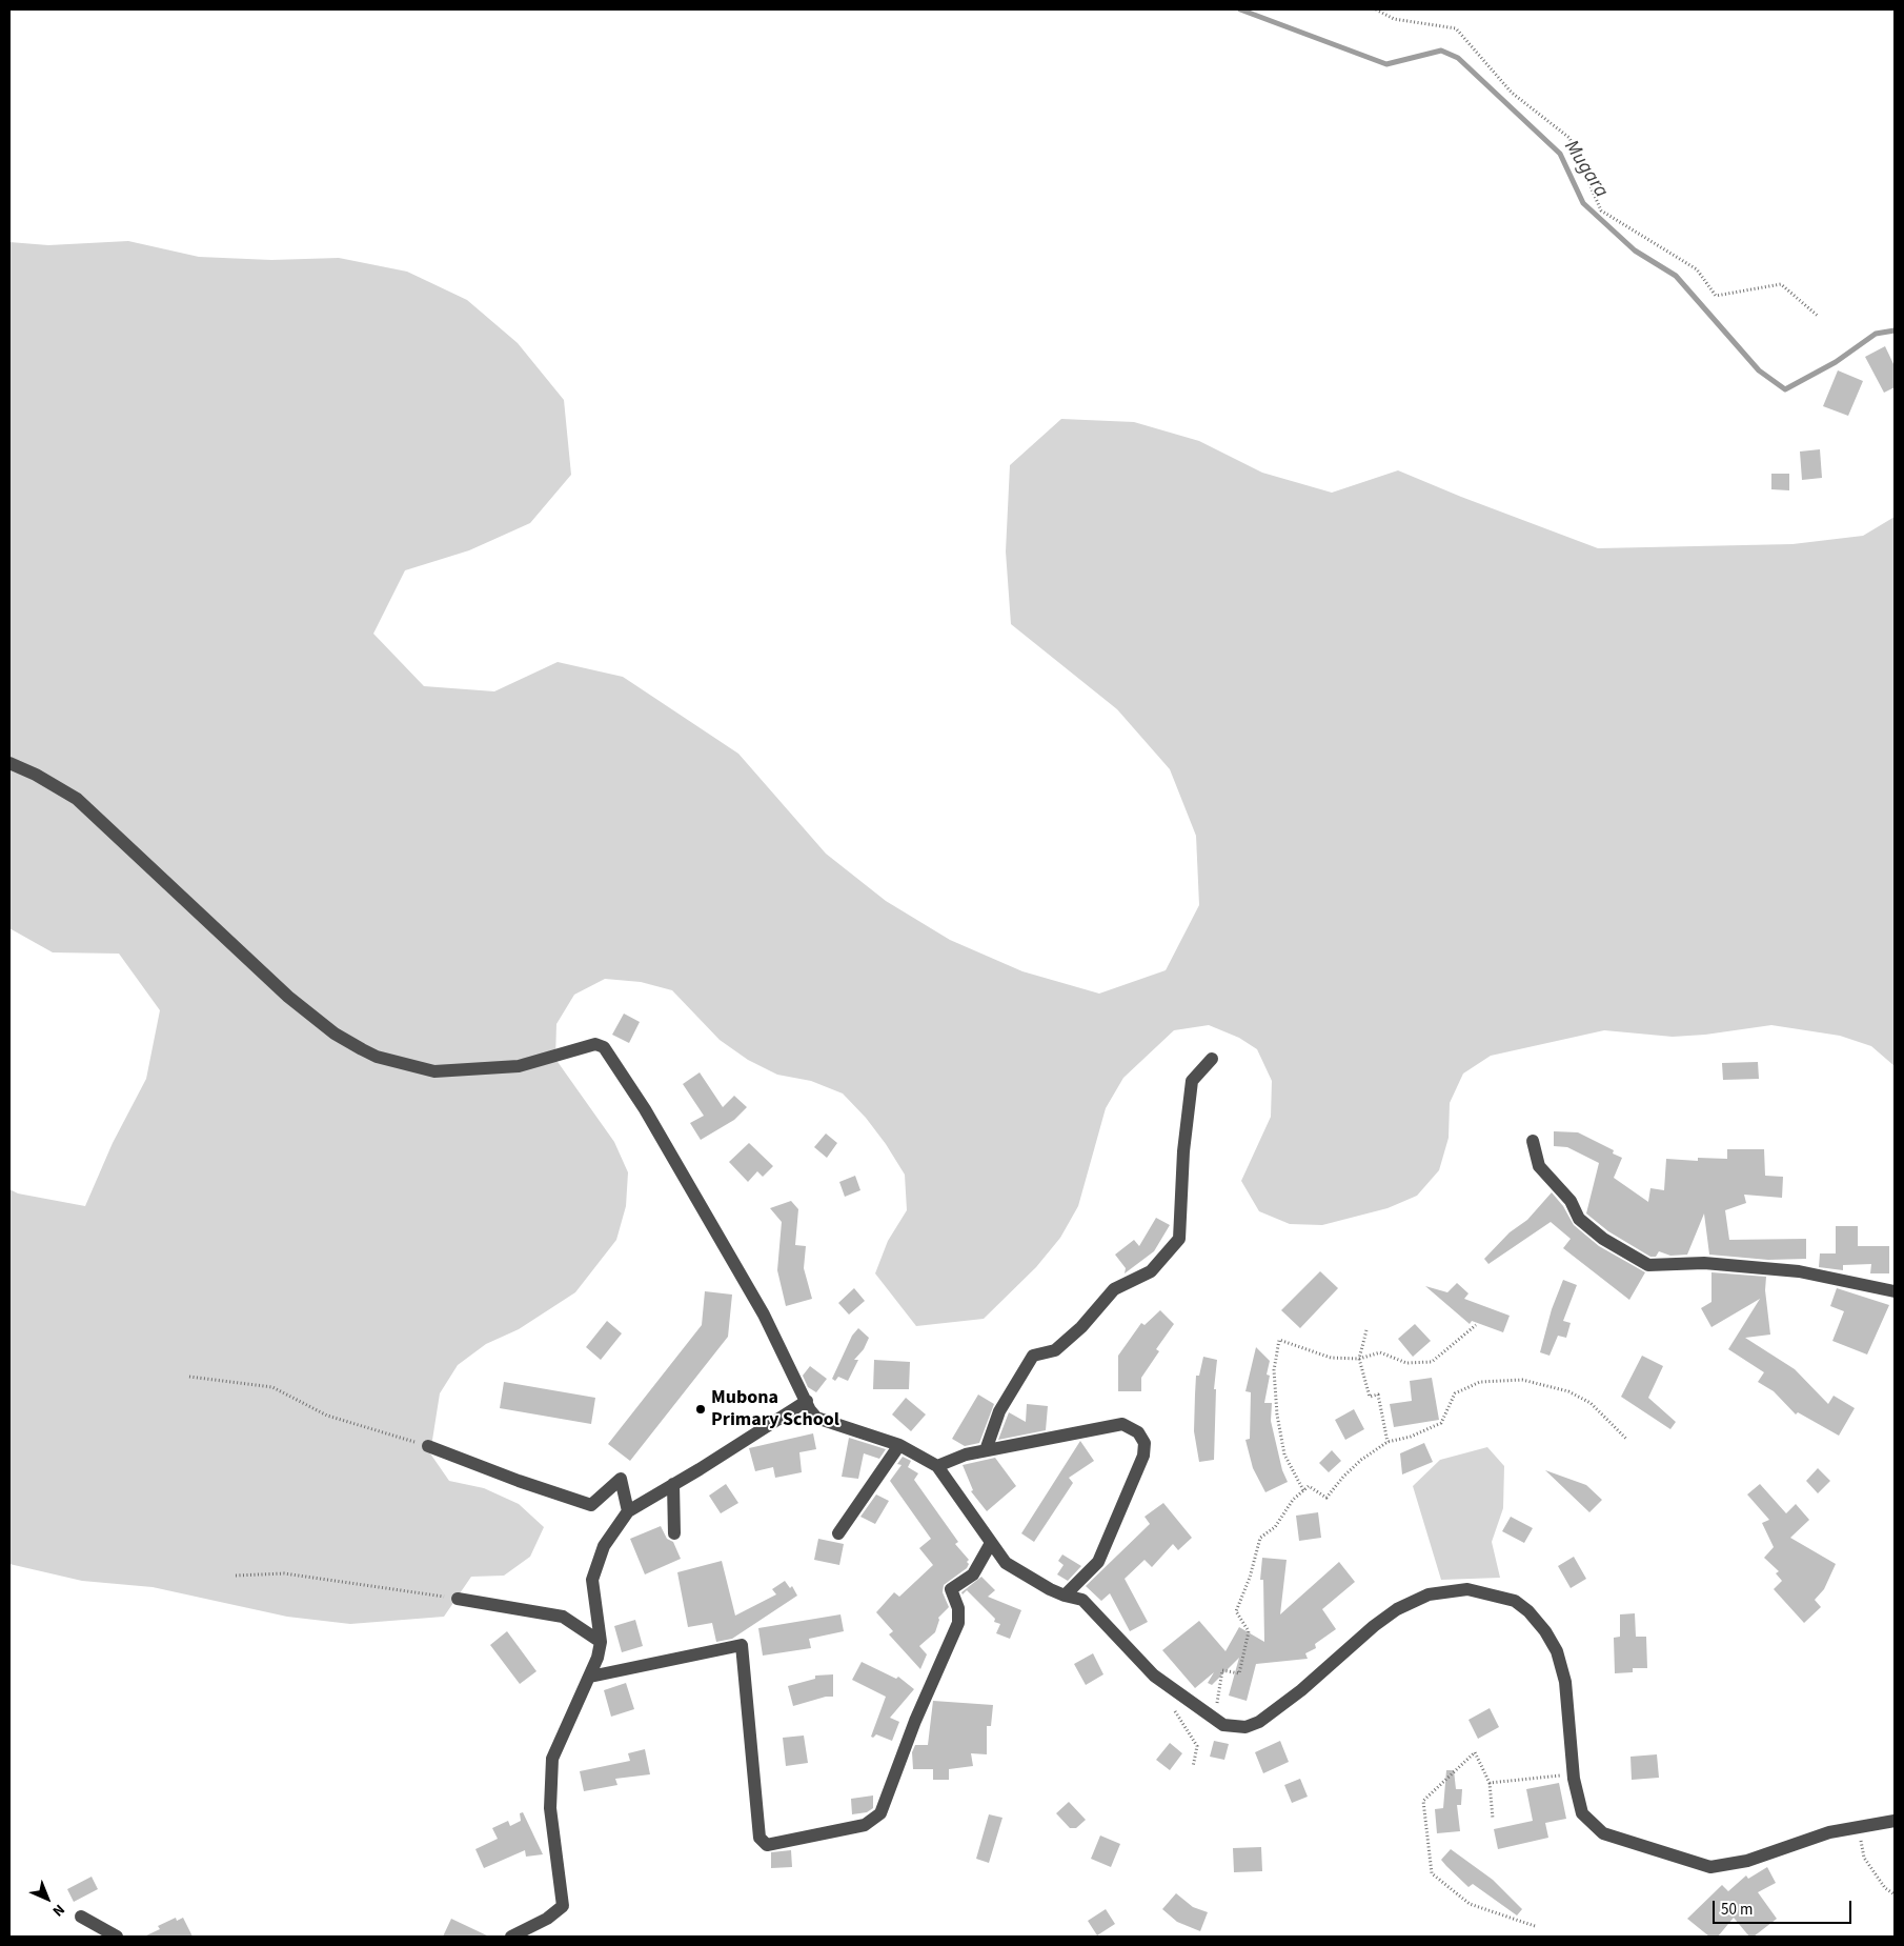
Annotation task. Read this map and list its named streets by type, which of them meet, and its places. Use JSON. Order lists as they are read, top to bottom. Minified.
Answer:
{"water":["Mugara"],"places":["Mubona Primary School"],"scale_bar":"50 m","north":"bottom right"}
